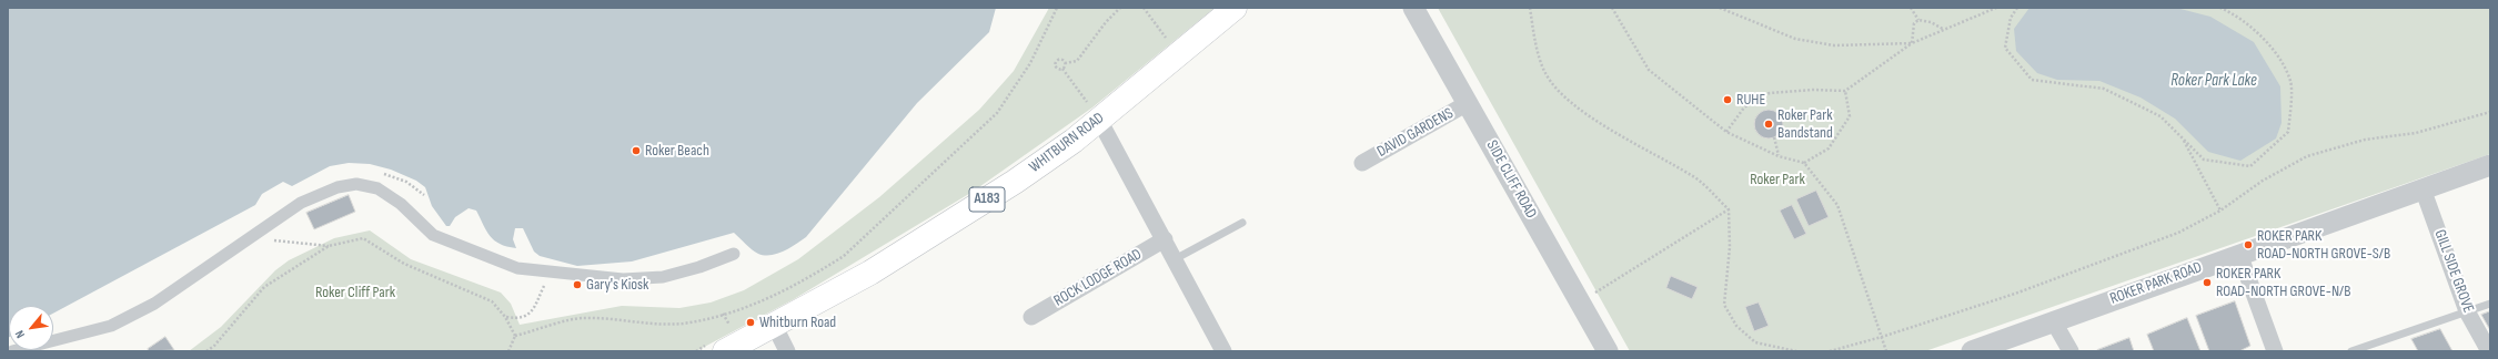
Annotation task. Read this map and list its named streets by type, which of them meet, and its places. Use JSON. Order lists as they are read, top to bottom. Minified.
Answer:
{"streets":{"main road":["WHITBURN ROAD","A183"],"street":["DAVID GARDENS","SIDE CLIFF ROAD","GILL SIDE GROVE","ROCK LODGE ROAD","ROKER PARK ROAD"]},"crossings":[["DAVID GARDENS","SIDE CLIFF ROAD"],["GILL SIDE GROVE","ROKER PARK ROAD"]],"water":["Roker Park Lake"],"parks":["Roker Park","Roker Cliff Park"],"places":["RUHE","Roker Park Bandstand","Roker Beach","ROKER PARK ROAD-NORTH GROVE-S/B","ROKER PARK ROAD-NORTH GROVE-N/B","Gary's Kiosk","Whitburn Road"],"north":"bottom left"}
